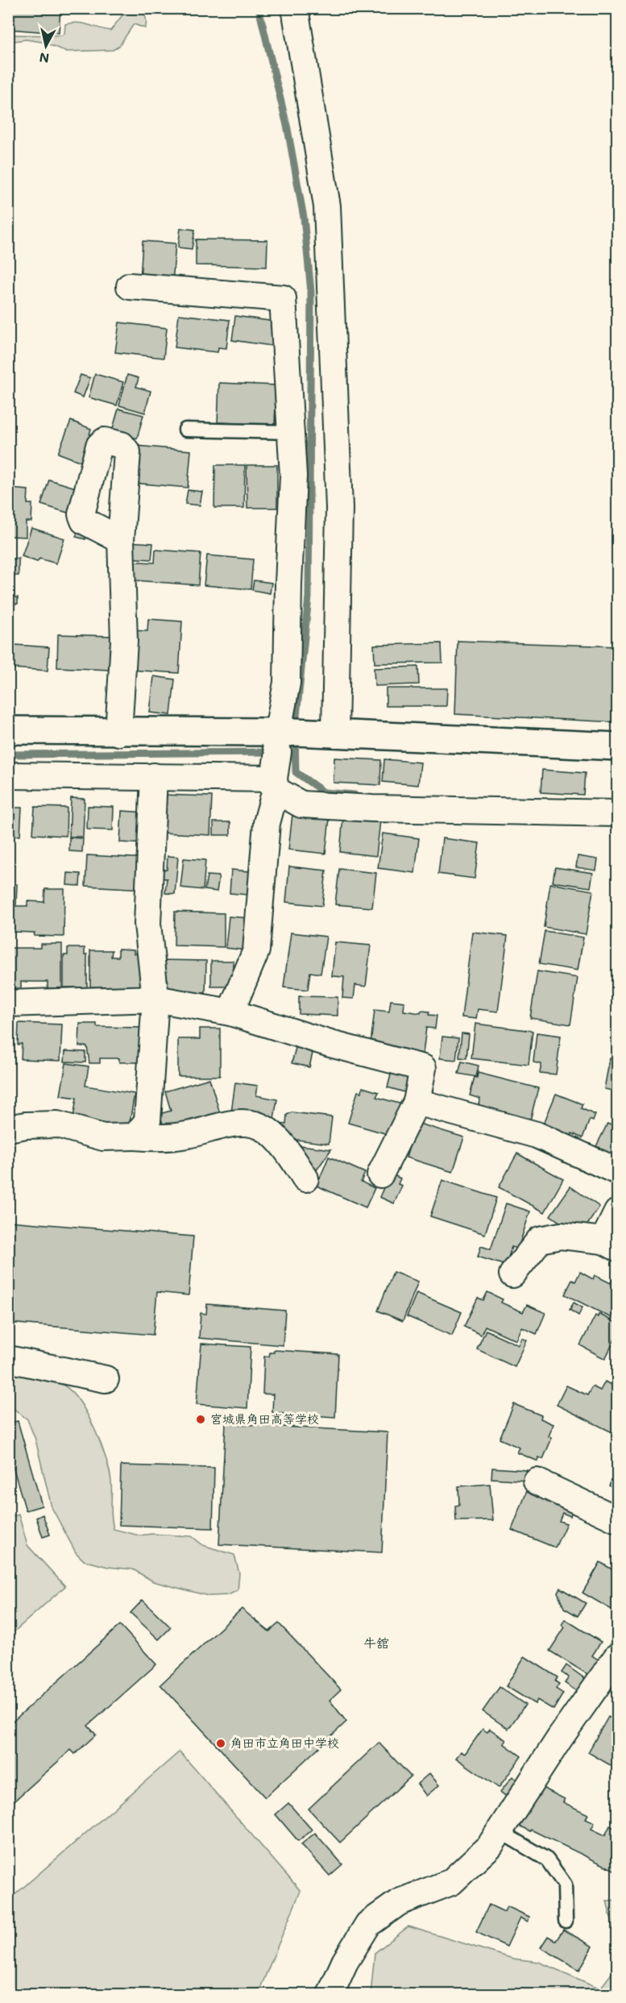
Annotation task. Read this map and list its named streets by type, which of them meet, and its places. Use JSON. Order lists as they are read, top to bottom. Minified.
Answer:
{"districts":["牛舘"],"places":["宮城県角田高等学校","角田市立角田中学校"],"north":"bottom"}
